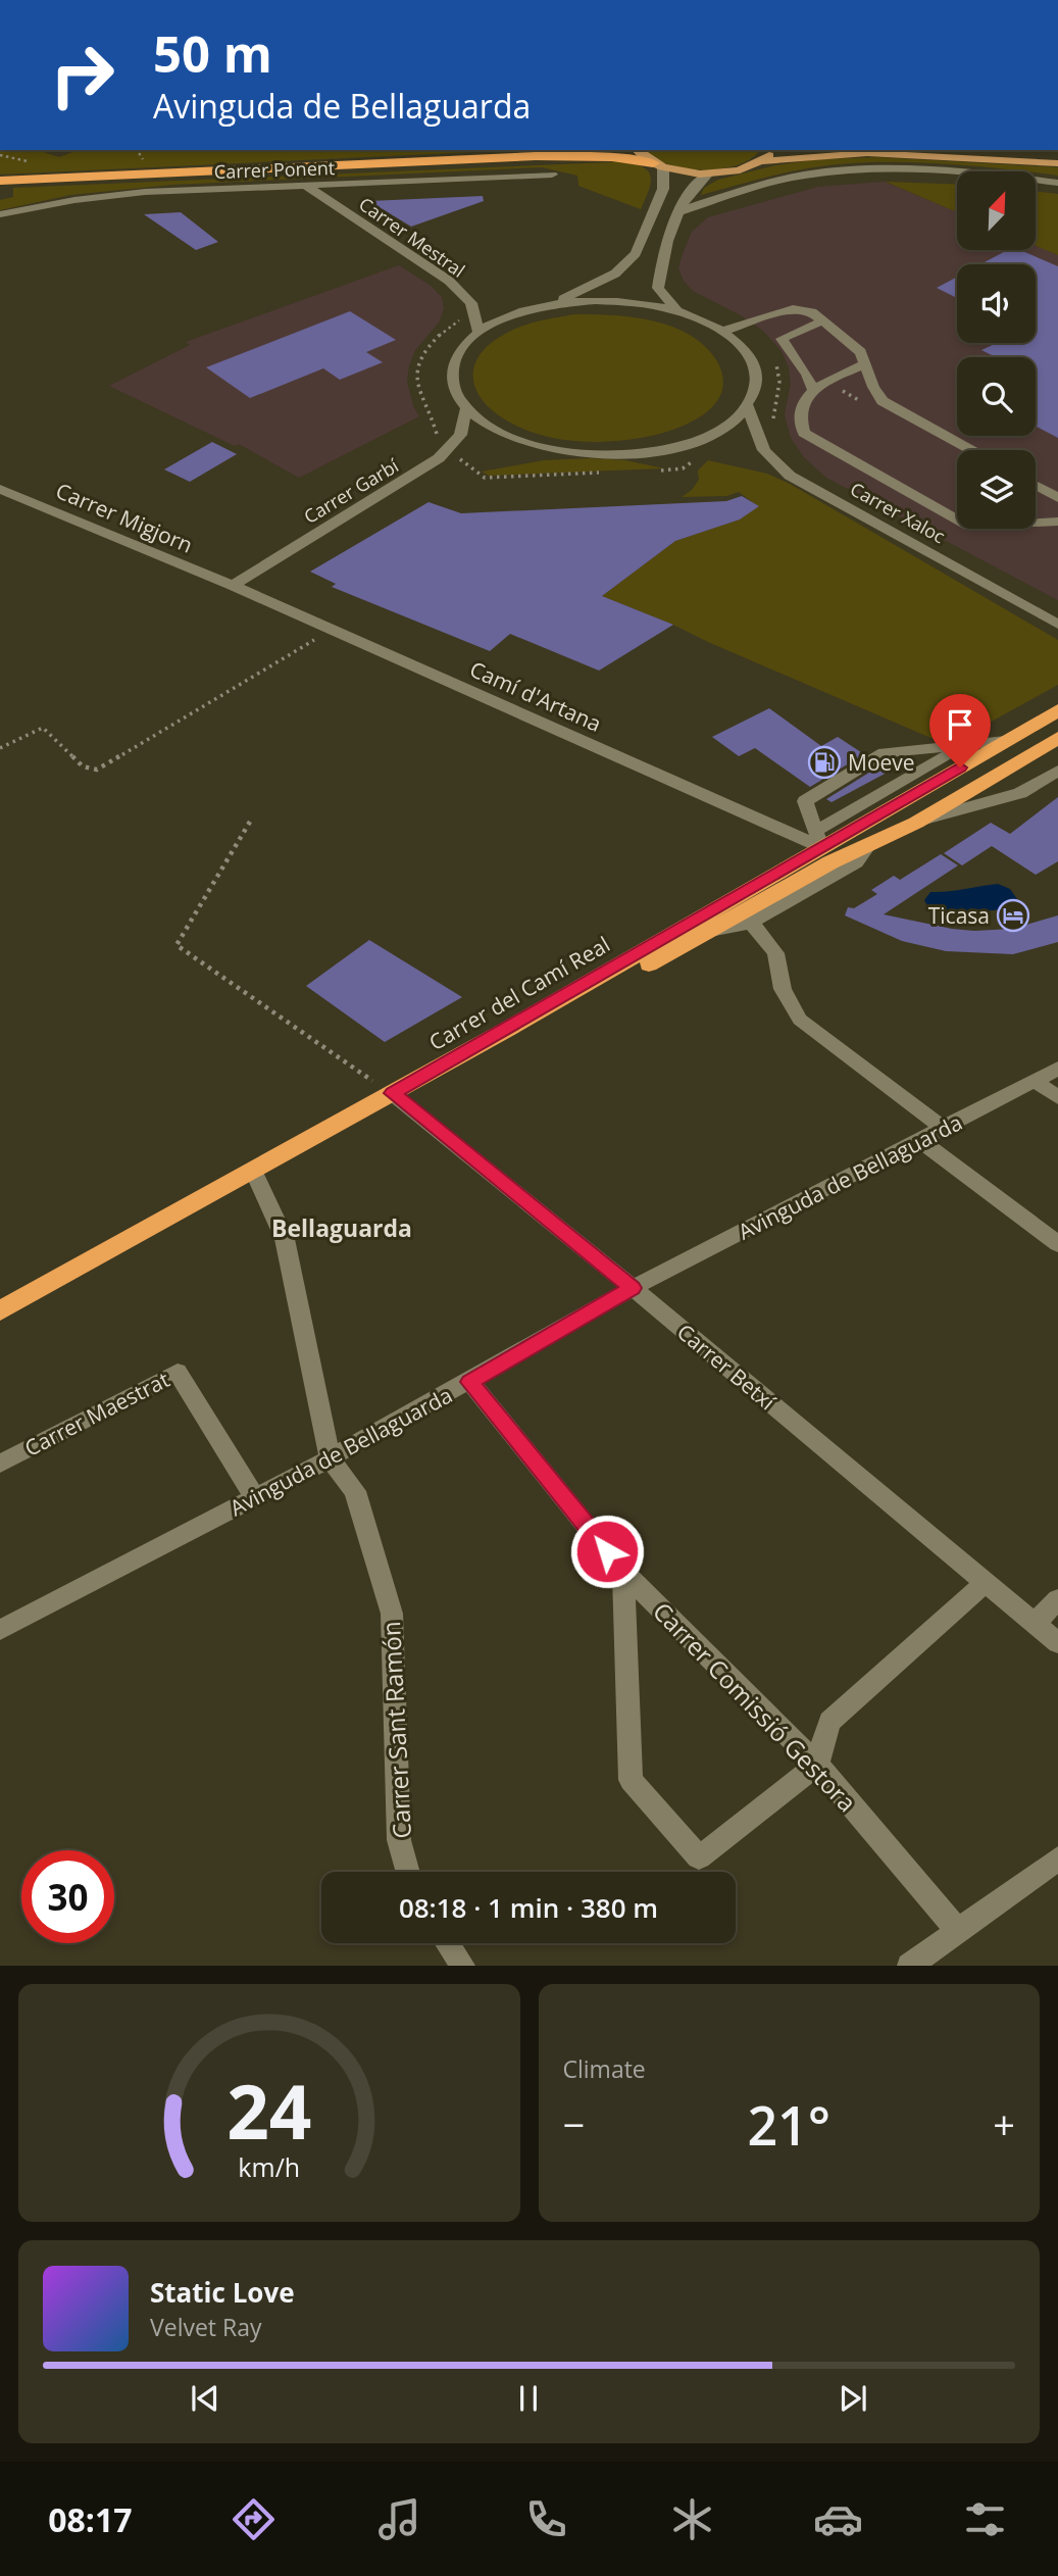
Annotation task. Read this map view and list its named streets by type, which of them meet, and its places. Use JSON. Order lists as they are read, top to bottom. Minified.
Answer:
{"streets":{"highway":["Carrer del Camí Real"],"street":["Carrer Ponent","Carrer Mestral","Carrer Garbí","Carrer Xaloc","Carrer Migjorn","Camí d'Artana","Avinguda de Bellaguarda","Carrer Betxí","Carrer Maestrat","Carrer Comissió Gestora","Carrer Sant Ramón"]},"crossings":[["Carrer Ponent","Carrer Mestral"],["Carrer Garbí","Carrer Migjorn"],["Carrer Garbí","Camí d'Artana"],["Carrer Migjorn","Camí d'Artana"],["Camí d'Artana","Carrer del Camí Real"],["Carrer del Camí Real","Carrer Betxí"],["Avinguda de Bellaguarda","Carrer Betxí"],["Avinguda de Bellaguarda","Carrer Maestrat"],["Avinguda de Bellaguarda","Carrer Comissió Gestora"],["Avinguda de Bellaguarda","Carrer Sant Ramón"]],"districts":["Bellaguarda"],"places":{"fuel station":["Moeve"],"hotel":["Ticasa"]},"north":"top right","page":{"turn":["50 m","Avinguda de Bellaguarda"],"limit":"30","trip":"08:18 · 1 min · 380 m","tile":"Climate","heat":["−","21°","+"],"song":["Static Love","Velvet Ray"],"tabs":"08:17","gauge":["24","km/h"]}}
